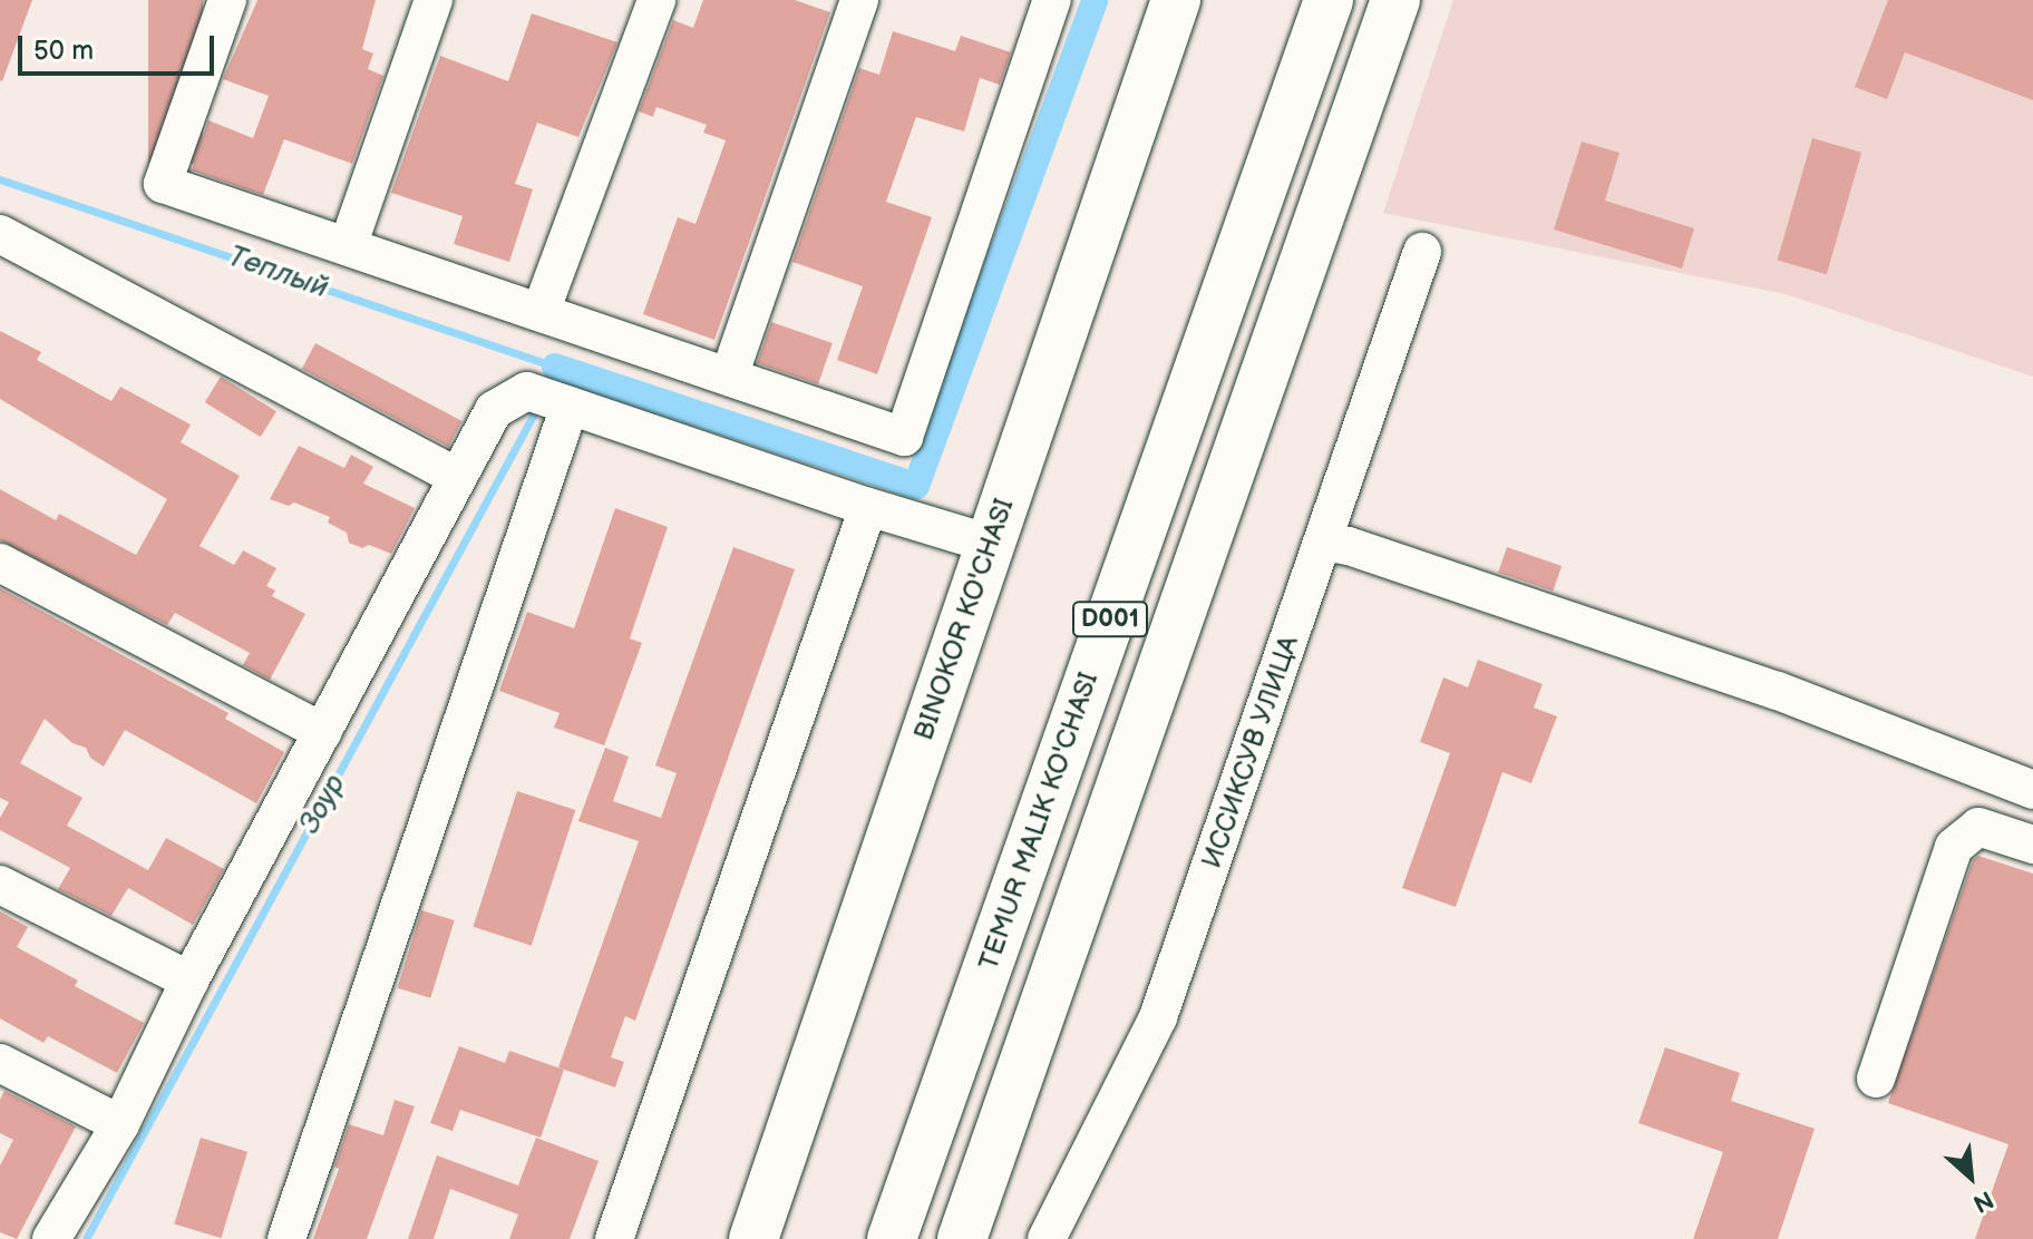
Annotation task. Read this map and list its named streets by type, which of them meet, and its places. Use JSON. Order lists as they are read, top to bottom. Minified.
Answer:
{"streets":{"main road":["BINOKOR KO'CHASI","D001","TEMUR MALIK KO'CHASI"],"street":["ИССИКСУВ УЛИЦА"]},"water":["Теплый","Зоур"],"scale_bar":"50 m","north":"bottom right"}
